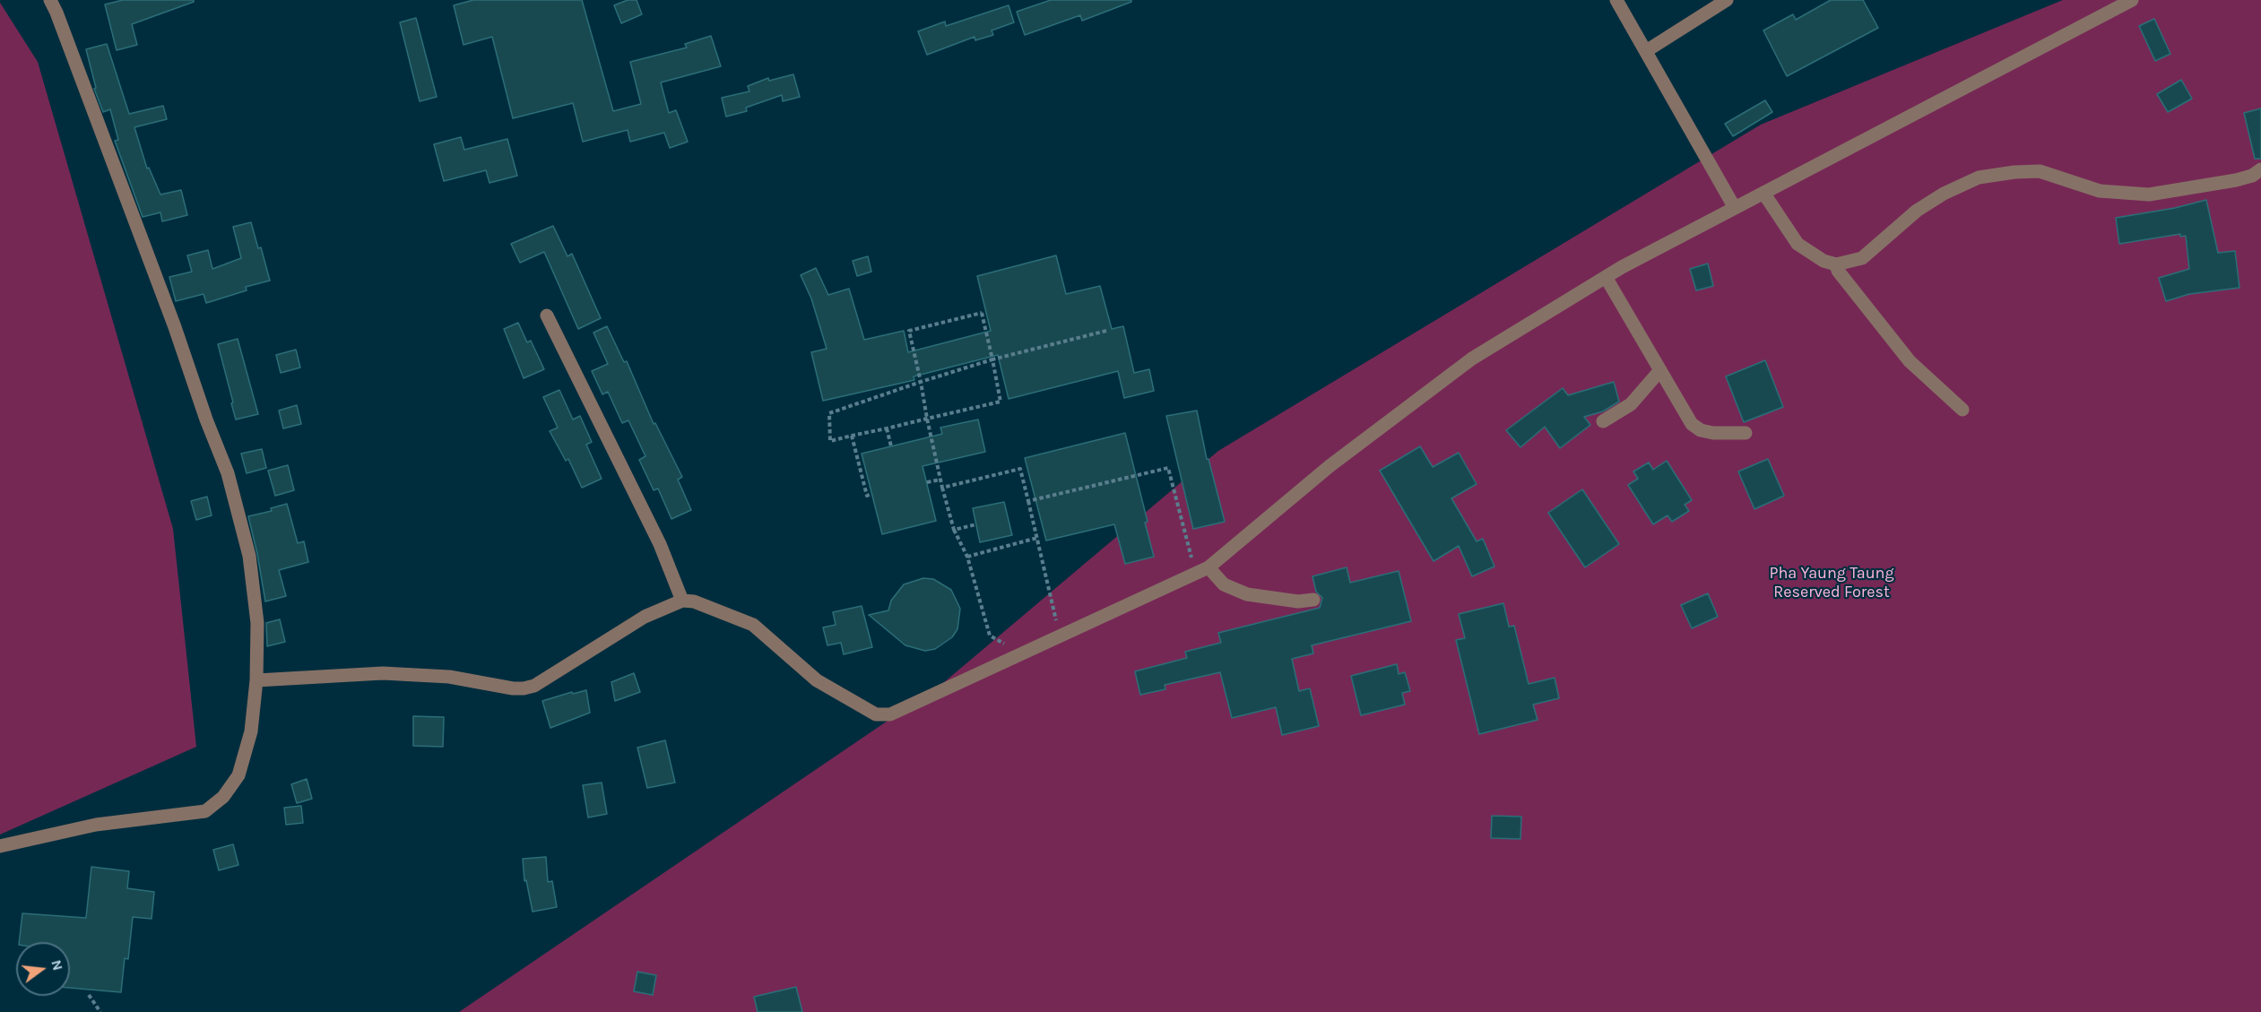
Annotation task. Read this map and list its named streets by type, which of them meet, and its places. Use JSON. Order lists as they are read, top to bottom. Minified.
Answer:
{"parks":["Pha Yaung Taung Reserved Forest"],"north":"right"}
